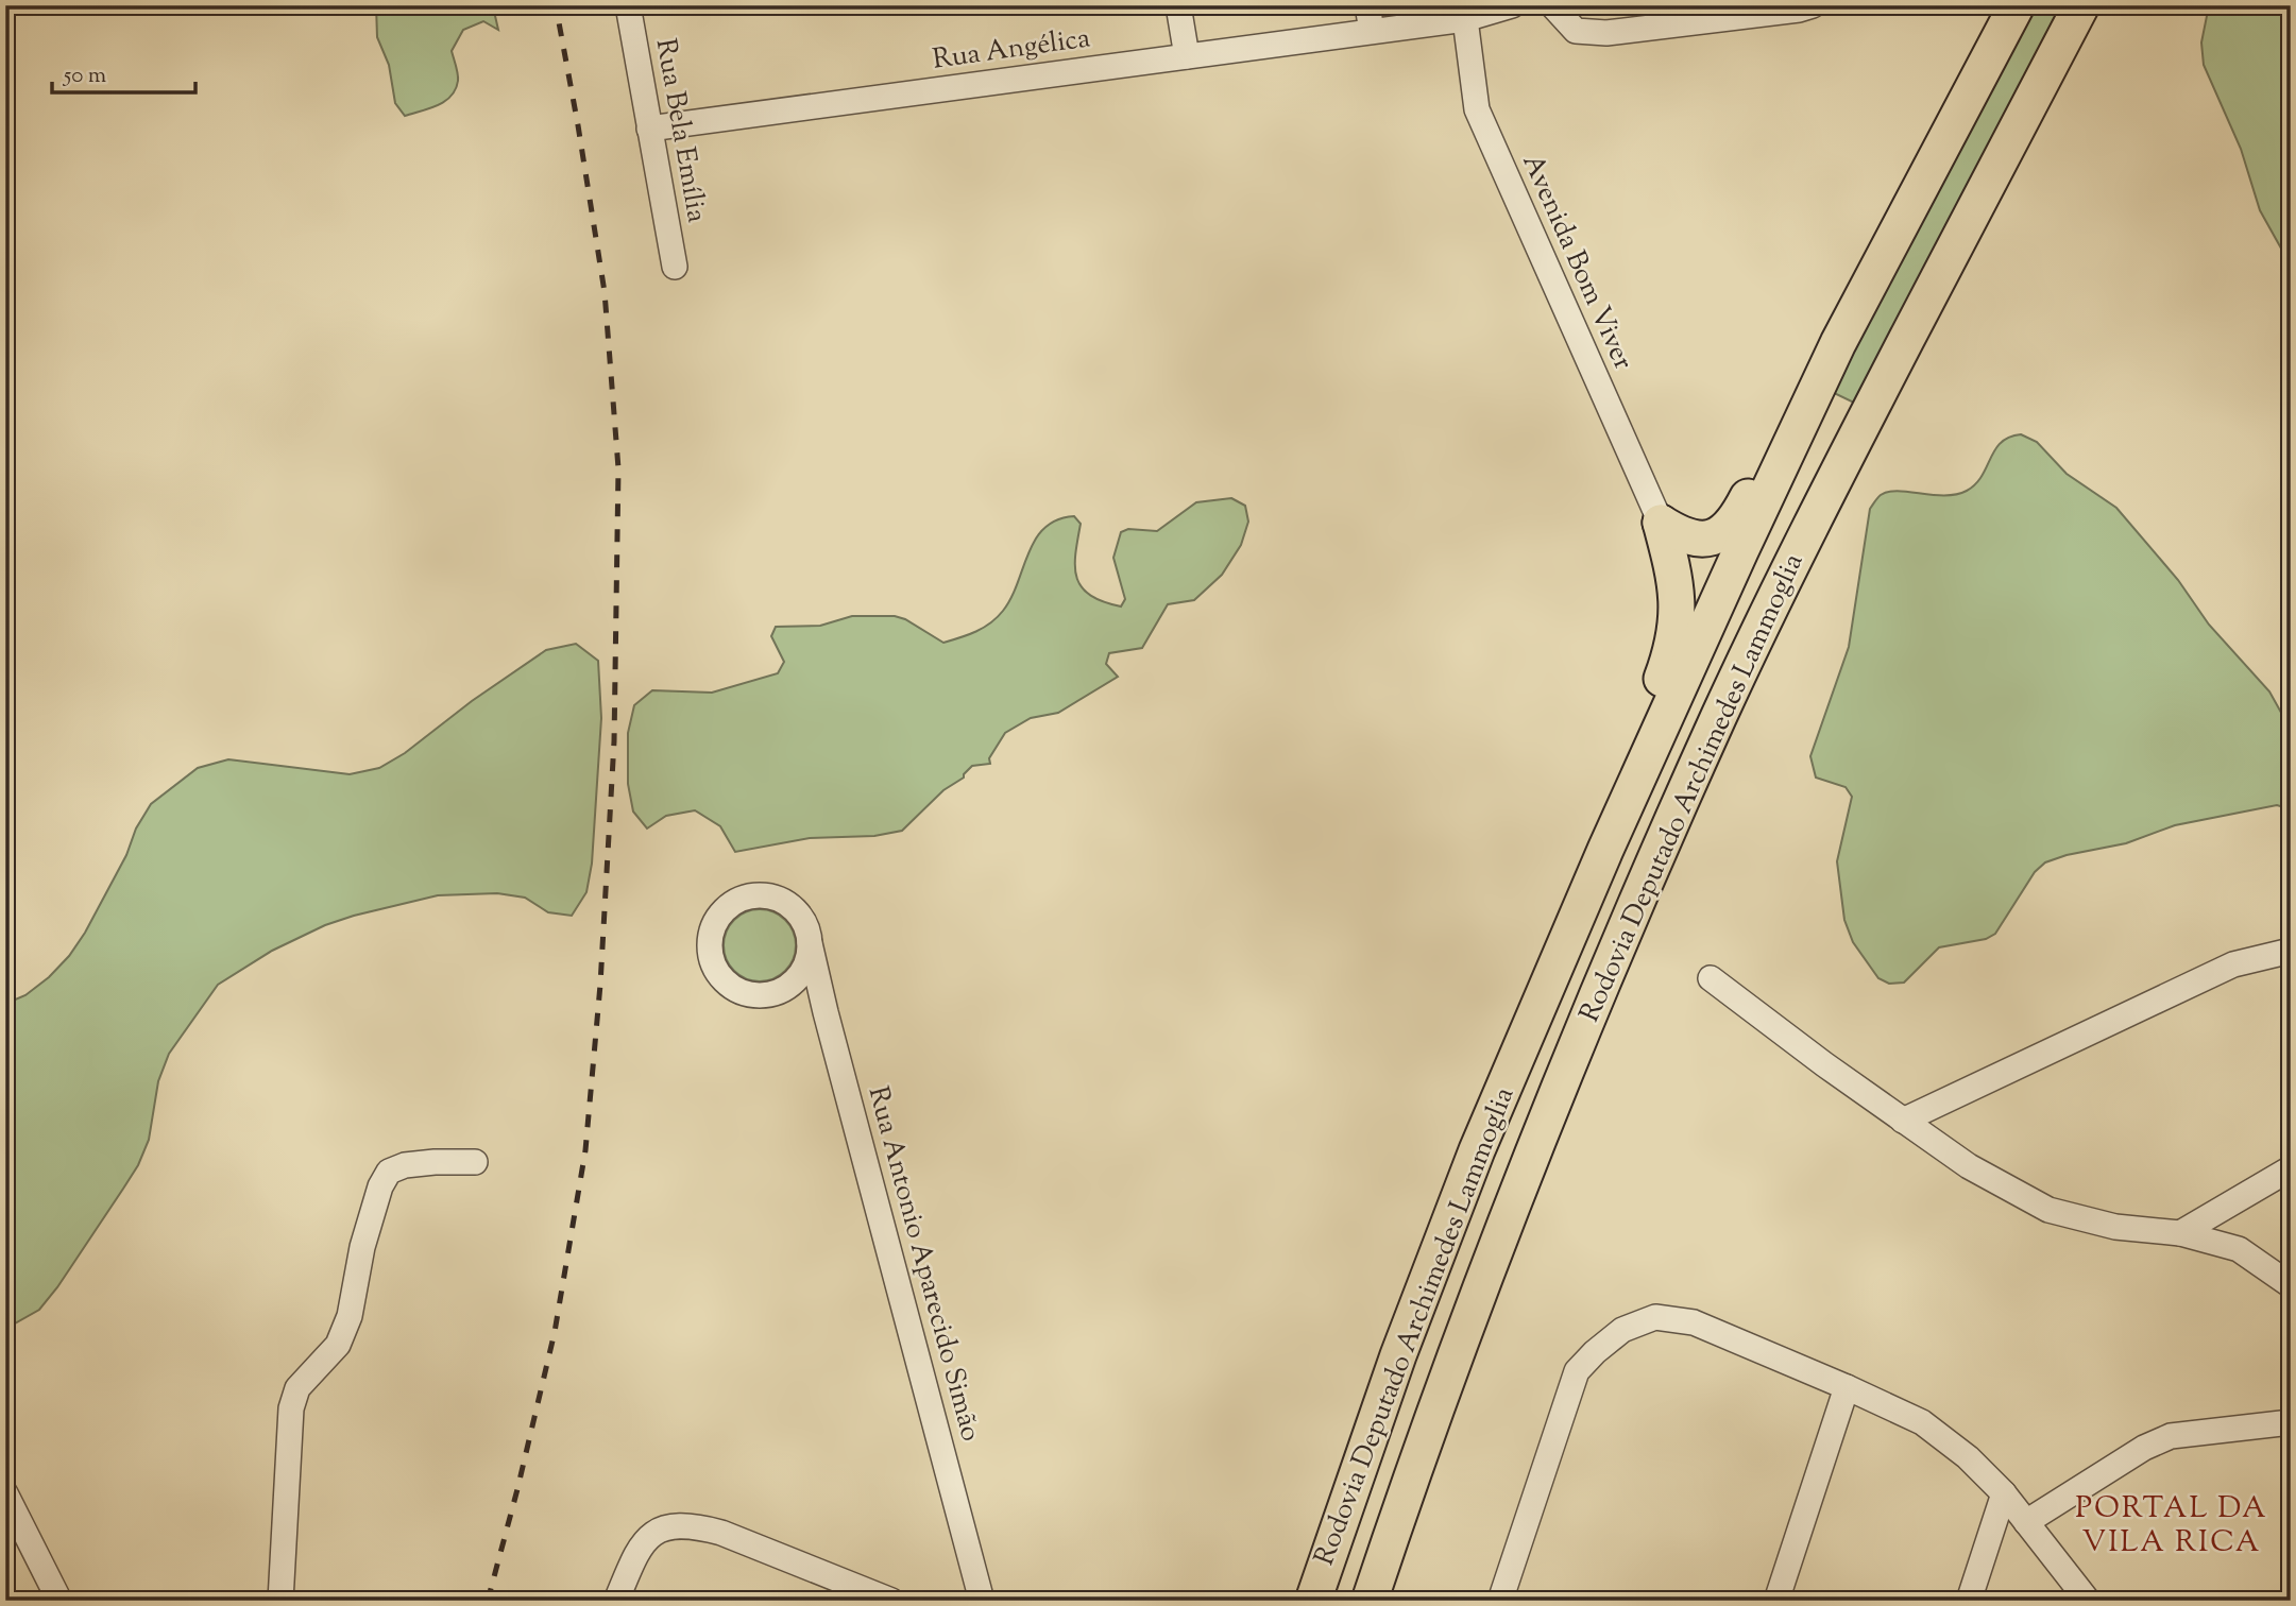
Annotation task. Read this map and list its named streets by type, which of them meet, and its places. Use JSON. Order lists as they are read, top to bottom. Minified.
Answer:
{"streets":{"highway":["Rodovia Deputado Archimedes Lammoglia"],"street":["Rua Angélica","Rua Bela Emília","Avenida Bom Viver","Rua Antonio Aparecido Simão"]},"crossings":[["Rua Angélica","Rua Bela Emília"],["Rua Angélica","Avenida Bom Viver"]],"districts":["PORTAL DA VILA RICA"],"scale_bar":"50 m"}
